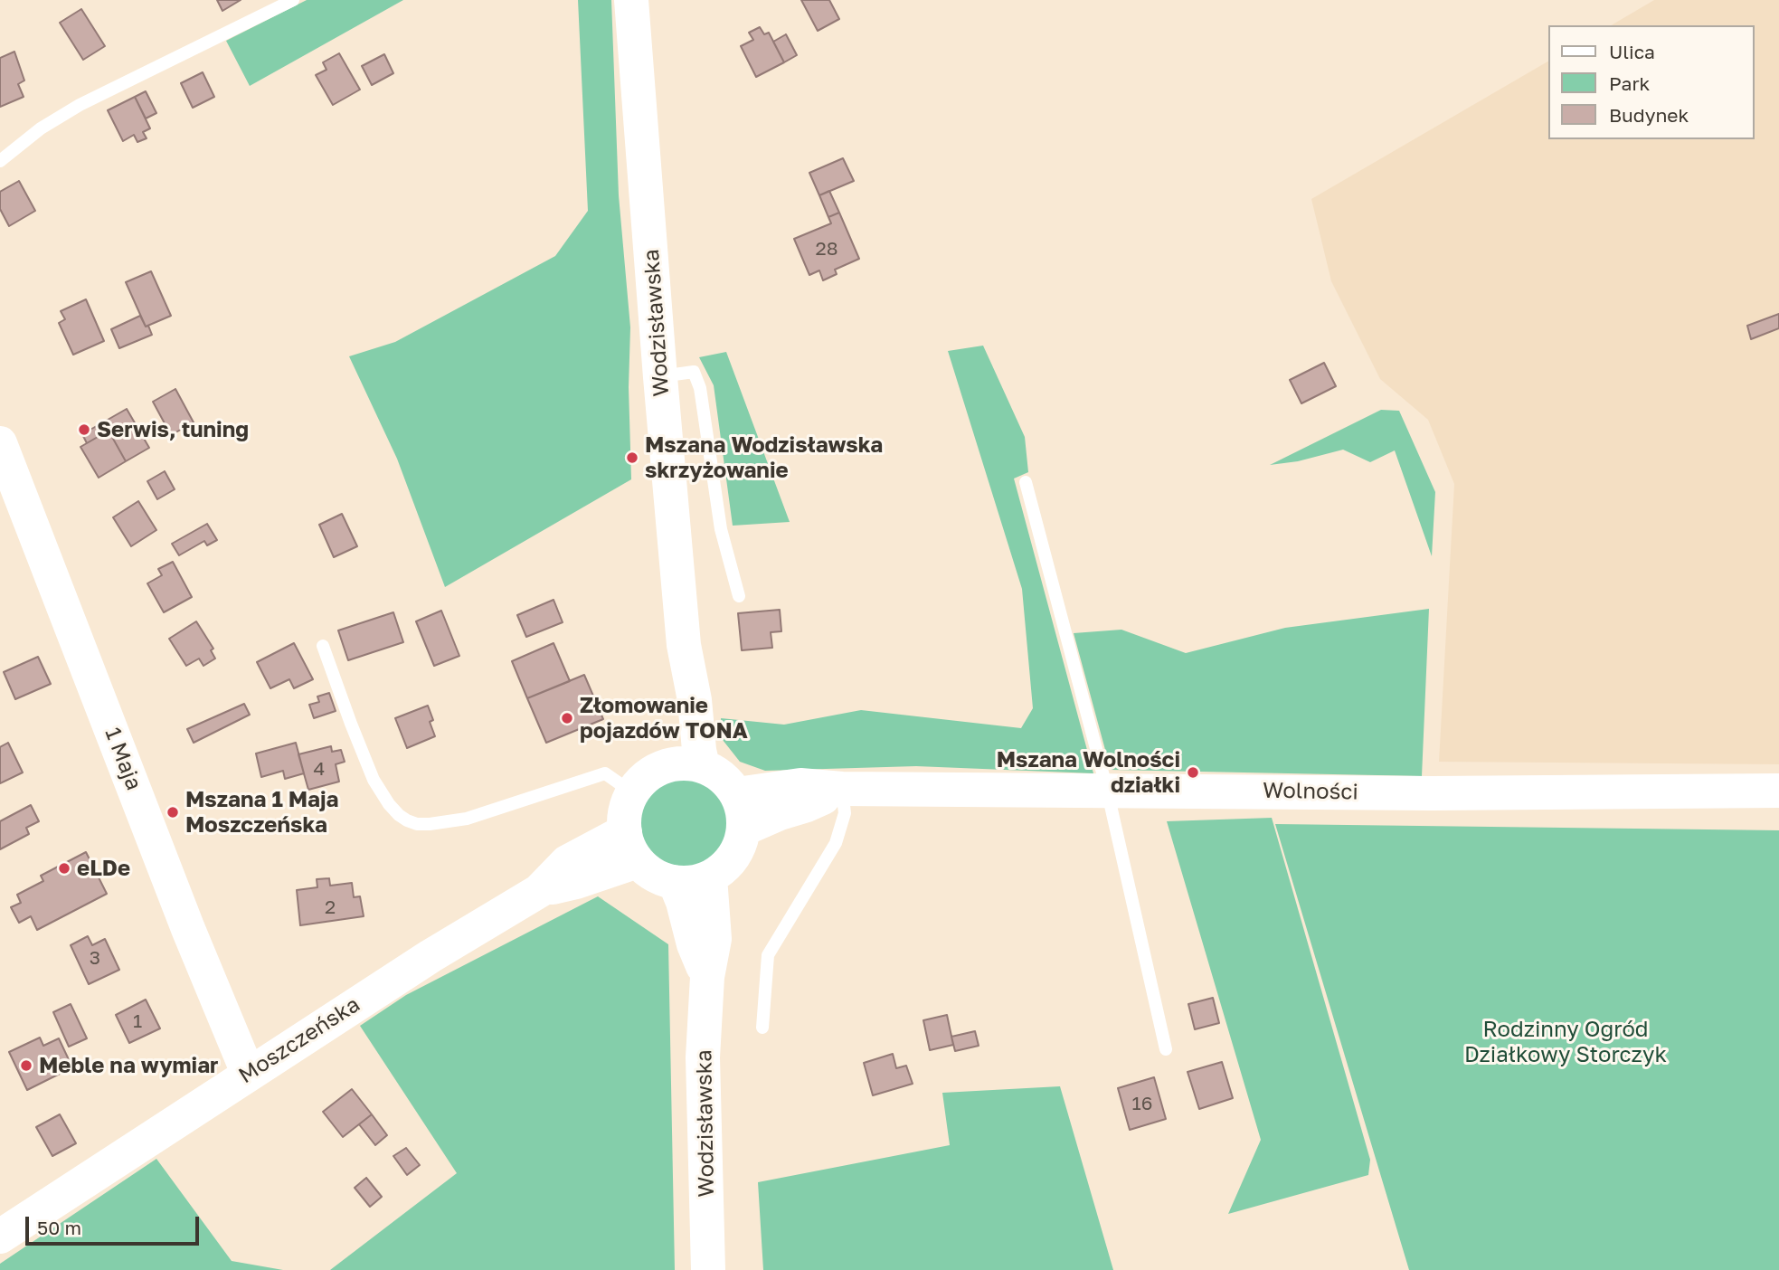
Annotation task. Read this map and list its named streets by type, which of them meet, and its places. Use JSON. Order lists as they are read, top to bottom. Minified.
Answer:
{"streets":{"main road":["Wodzisławska","1 Maja","Wolności","Moszczeńska"]},"crossings":[["Wodzisławska","Wolności"],["Wodzisławska","Moszczeńska"],["1 Maja","Moszczeńska"],["Wolności","Moszczeńska"]],"parks":["Rodzinny Ogród Działkowy Storczyk"],"places":["Serwis, tuning","Mszana Wodzisławska skrzyżowanie","Złomowanie pojazdów TONA","Mszana Wolności działki","Mszana 1 Maja Moszczeńska","eLDe","Meble na wymiar"],"house_numbers":["28","4","2","3","1","16"],"legend":["Ulica","Park","Budynek"],"scale_bar":"50 m"}
